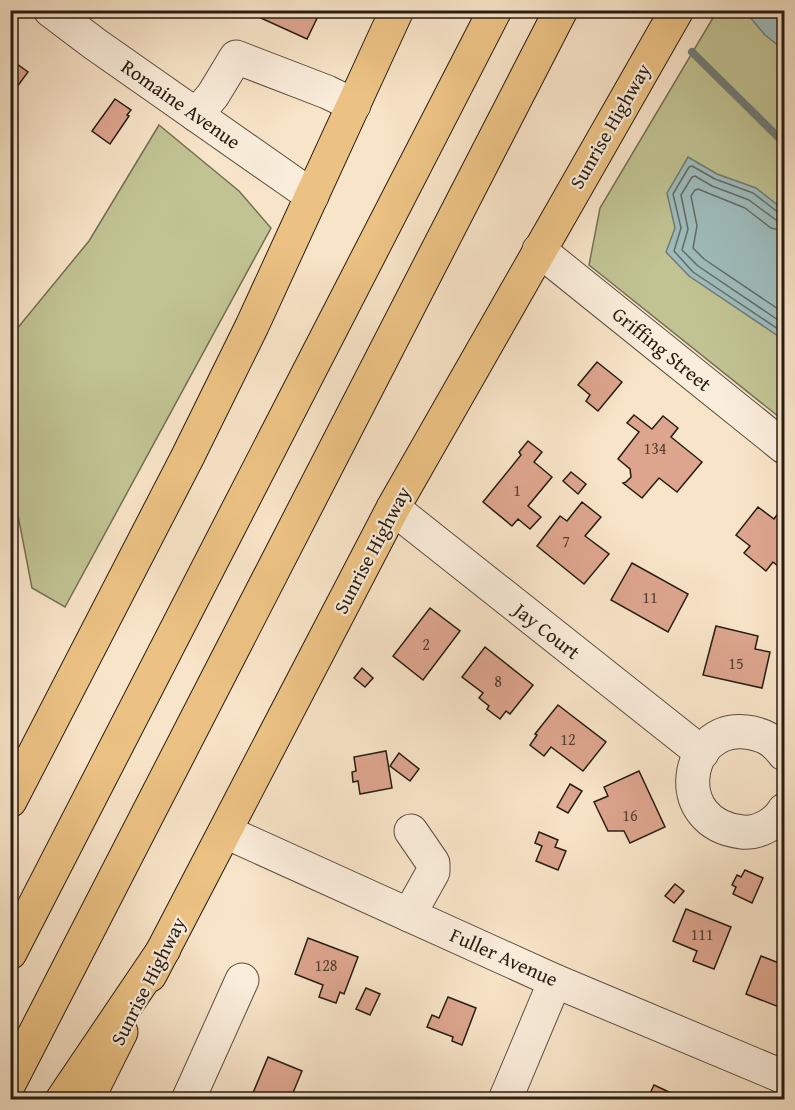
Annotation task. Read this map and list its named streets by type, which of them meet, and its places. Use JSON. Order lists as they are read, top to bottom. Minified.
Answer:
{"streets":{"main road":["Sunrise Highway"],"street":["Romaine Avenue","Griffing Street","Jay Court","Fuller Avenue"]},"crossings":[["Sunrise Highway","Griffing Street"],["Sunrise Highway","Jay Court"],["Sunrise Highway","Fuller Avenue"]],"house_numbers":["134","1","7","11","2","15","8","12","16","111","128"]}
